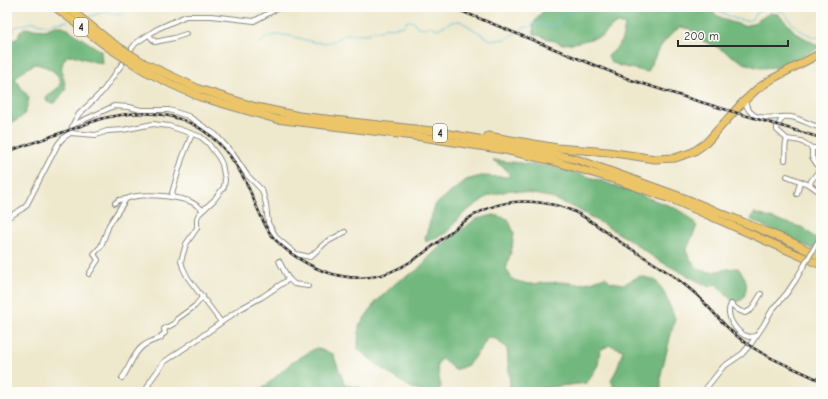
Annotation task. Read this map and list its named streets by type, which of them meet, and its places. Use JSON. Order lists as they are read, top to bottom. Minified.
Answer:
{"streets":{"highway":["4"]},"scale_bar":"200 m"}
